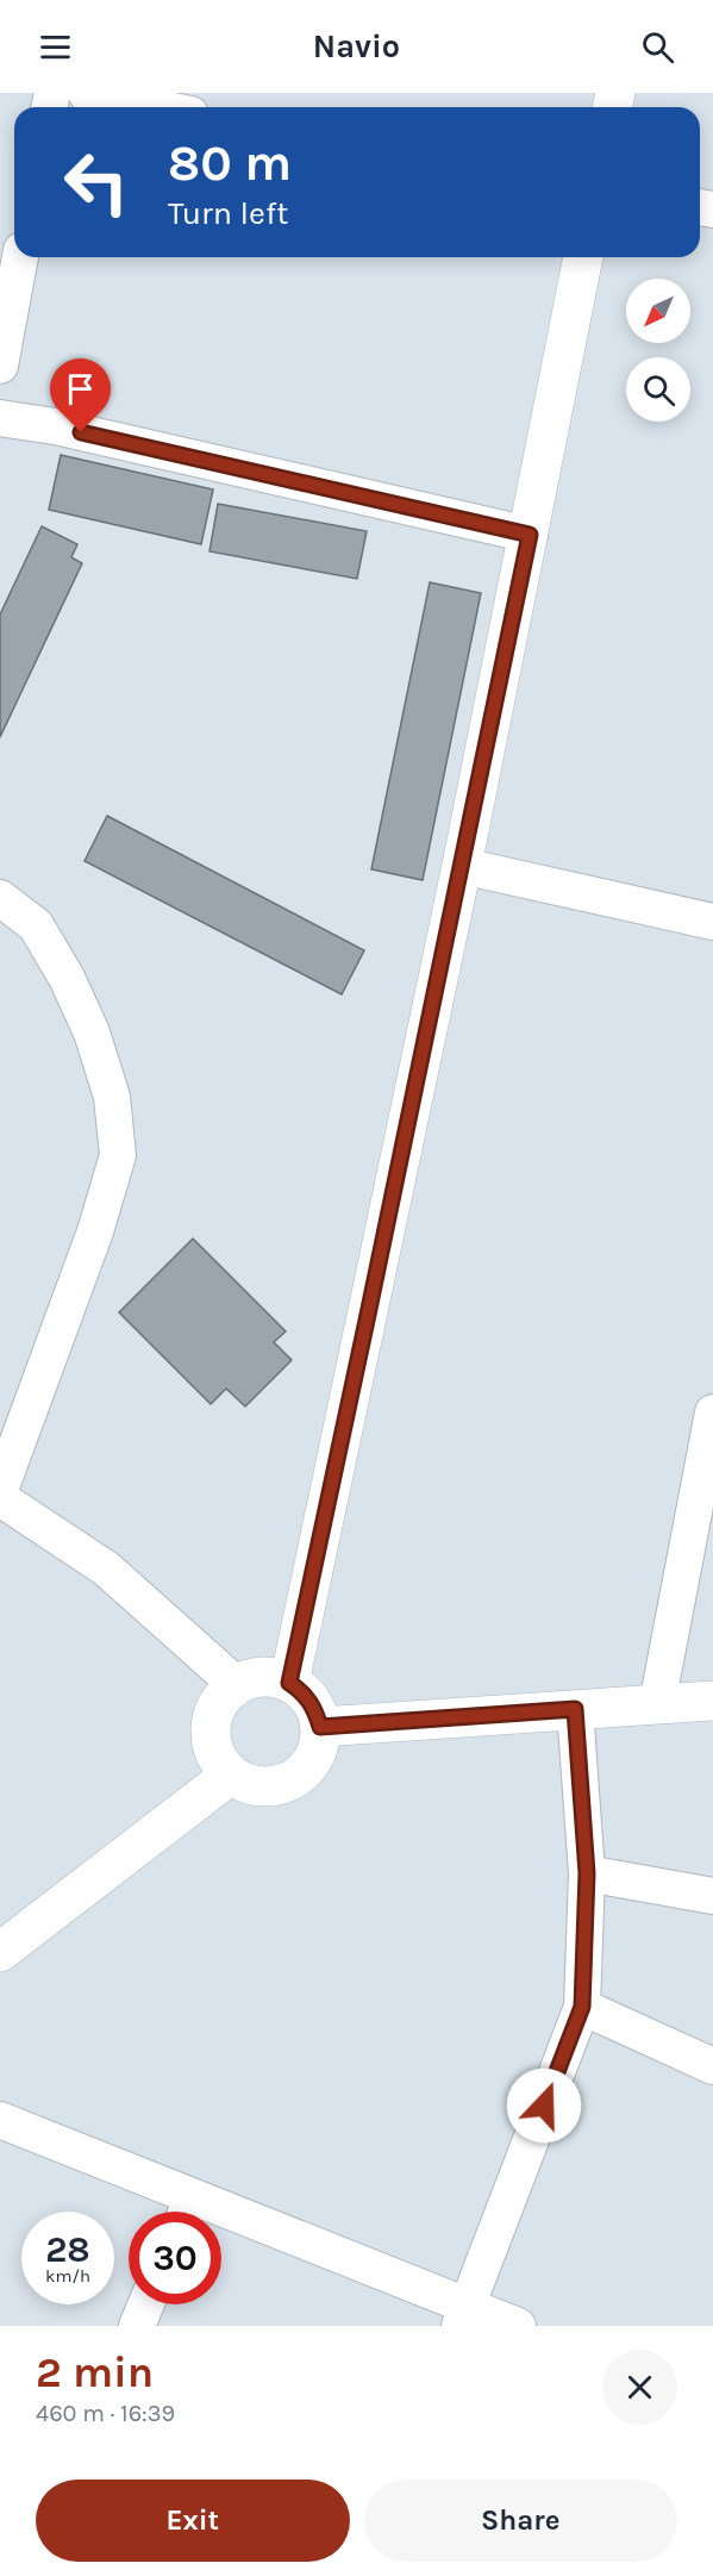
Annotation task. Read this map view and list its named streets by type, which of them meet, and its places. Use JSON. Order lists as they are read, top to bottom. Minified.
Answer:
{"north":"bottom left","page":{"header":"Navio","turn":["80 m","Turn left"],"speed":"28 km/h","limit":"30","heading":["2 min","460 m · 16:39"],"buttons":["Exit","Share"]}}
